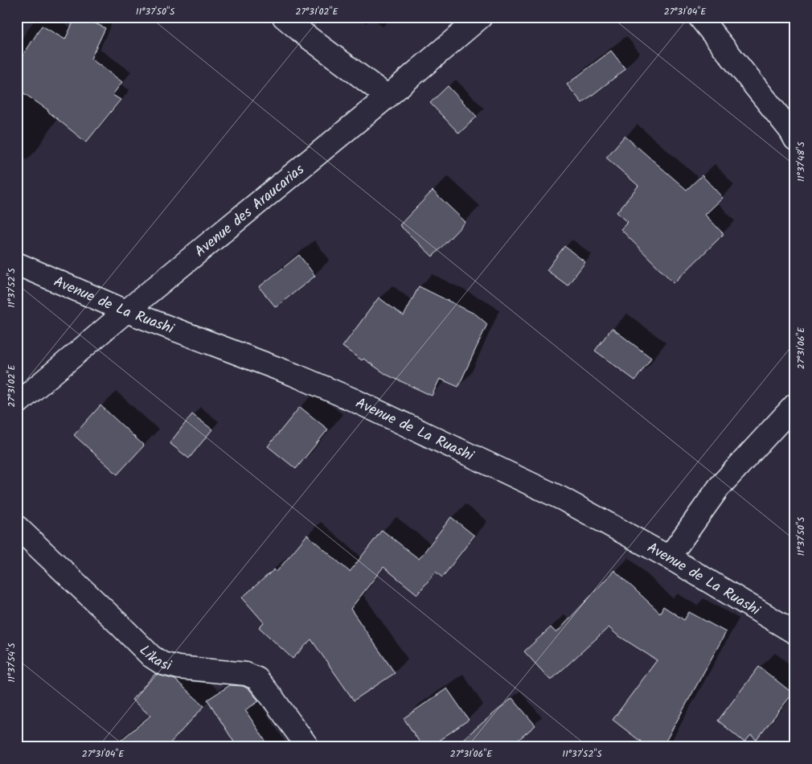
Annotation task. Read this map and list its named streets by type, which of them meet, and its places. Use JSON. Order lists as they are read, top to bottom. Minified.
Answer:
{"streets":{"street":["Avenue des Araucarias","Avenue de La Ruashi","Likasi"]},"crossings":[["Avenue des Araucarias","Avenue de La Ruashi"]],"coordinates":["11°37'50\"S","27°31'02\"E","27°31'04\"E","11°37'48\"S","11°37'52\"S","27°31'06\"E","11°37'54\"S"]}
